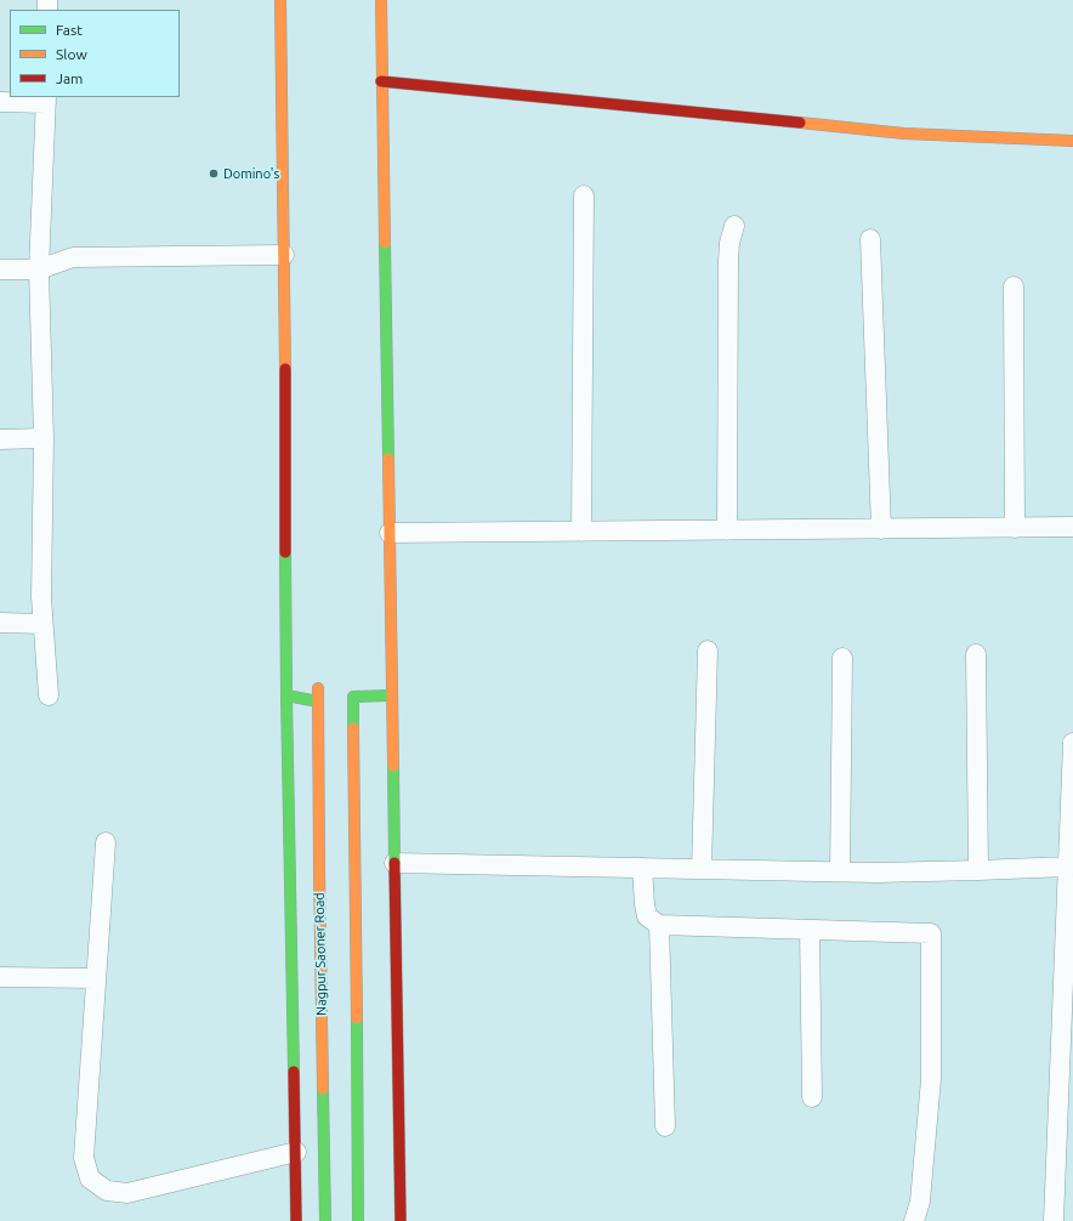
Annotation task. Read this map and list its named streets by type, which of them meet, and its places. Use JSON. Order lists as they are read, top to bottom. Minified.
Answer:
{"streets":{"main road":["Nagpur Saoner Road"]},"places":["Domino's"],"legend":["Fast","Slow","Jam"]}
